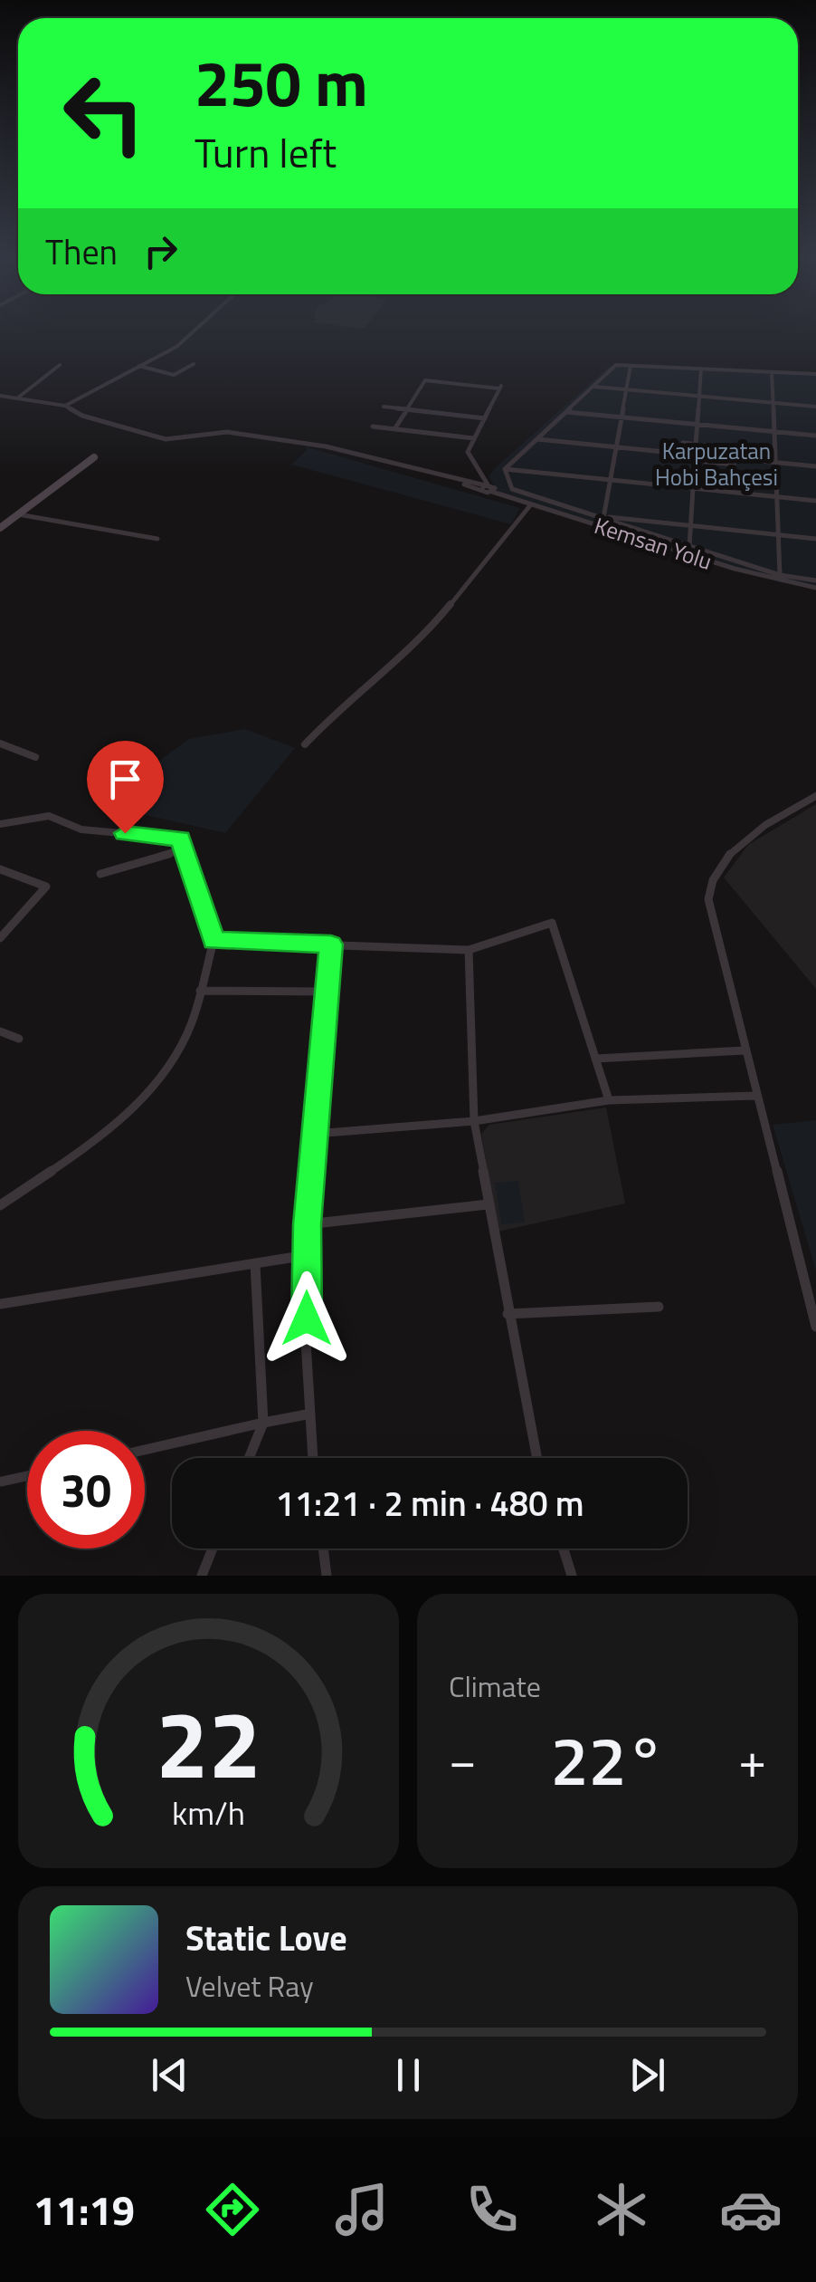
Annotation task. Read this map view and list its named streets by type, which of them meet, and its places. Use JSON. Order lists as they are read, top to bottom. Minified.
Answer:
{"streets":{"street":["Kemsan Yolu"]},"parks":["Karpuzatan Hobi Bahçesi"],"page":{"turn":["250 m","Turn left"],"then":"Then","limit":"30","trip":"11:21 · 2 min · 480 m","tile":"Climate","heat":["−","22°","+"],"song":["Static Love","Velvet Ray"],"tabs":"11:19","gauge":["22","km/h"]}}
